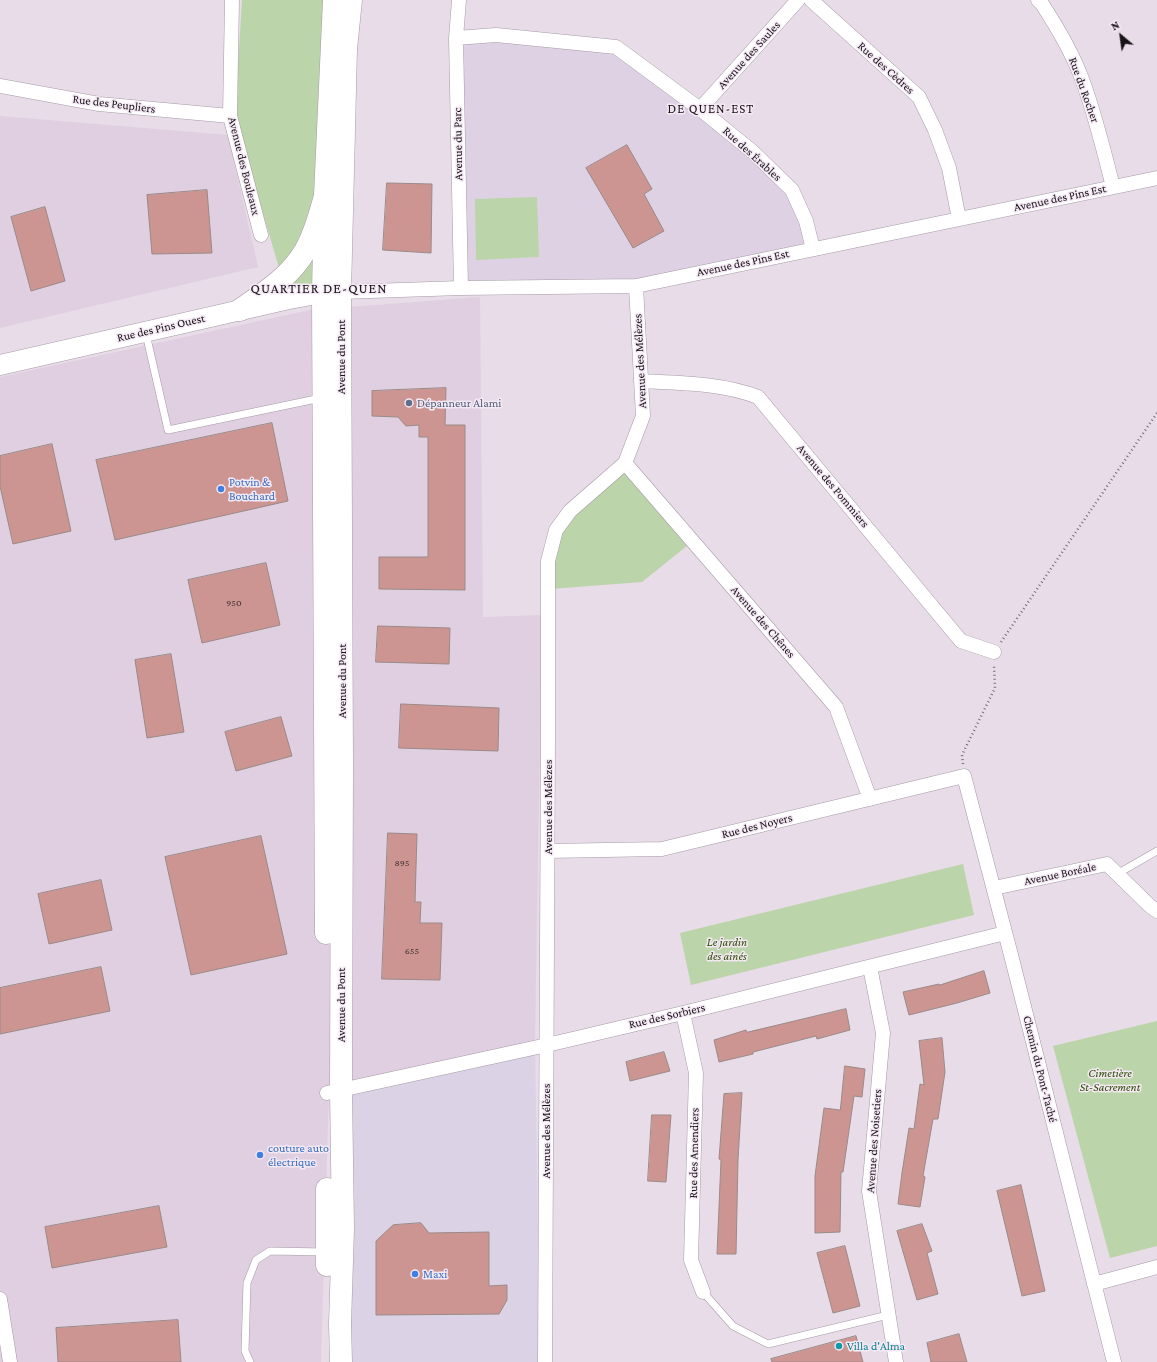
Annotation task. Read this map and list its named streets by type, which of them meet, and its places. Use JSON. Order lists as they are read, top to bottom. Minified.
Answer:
{"streets":{"main road":["Rue des Pins Ouest","Avenue du Pont"],"street":["Avenue des Saules","Rue des Cèdres","Rue du Rocher","Rue des Peupliers","Avenue du Parc","Rue des Érables","Avenue des Bouleaux","Avenue des Pins Est","Avenue des Mélèzes","Avenue des Pommiers","Avenue des Chênes","Rue des Noyers","Avenue Boréale","Rue des Sorbiers","Chemin du Pont-Taché","Avenue des Noisetiers","Rue des Amendiers"]},"crossings":[["Avenue des Saules","Rue des Érables"],["Rue des Cèdres","Avenue des Pins Est"],["Rue du Rocher","Avenue des Pins Est"],["Rue des Peupliers","Avenue des Bouleaux"],["Avenue du Parc","Rue des Érables"],["Avenue du Parc","Avenue des Pins Est"],["Rue des Érables","Avenue des Pins Est"],["Avenue des Pins Est","Rue des Pins Ouest"],["Avenue des Pins Est","Avenue du Pont"],["Avenue des Pins Est","Avenue des Mélèzes"],["Rue des Pins Ouest","Avenue du Pont"],["Avenue du Pont","Rue des Sorbiers"],["Avenue des Mélèzes","Avenue des Pommiers"],["Avenue des Mélèzes","Avenue des Chênes"],["Avenue des Mélèzes","Rue des Noyers"],["Avenue des Mélèzes","Rue des Sorbiers"],["Avenue des Chênes","Rue des Noyers"],["Rue des Noyers","Chemin du Pont-Taché"],["Avenue Boréale","Chemin du Pont-Taché"],["Rue des Sorbiers","Chemin du Pont-Taché"],["Rue des Sorbiers","Avenue des Noisetiers"],["Rue des Sorbiers","Rue des Amendiers"]],"districts":["DE QUEN-EST","QUARTIER DE-QUEN"],"parks":["Le jardin des ainés","Cimetière St-Sacrement"],"places":["Dépanneur Alami","Potvin & Bouchard","couture auto électrique","Maxi","Villa d'Alma"],"house_numbers":["950","895","655"],"north":"top left"}
